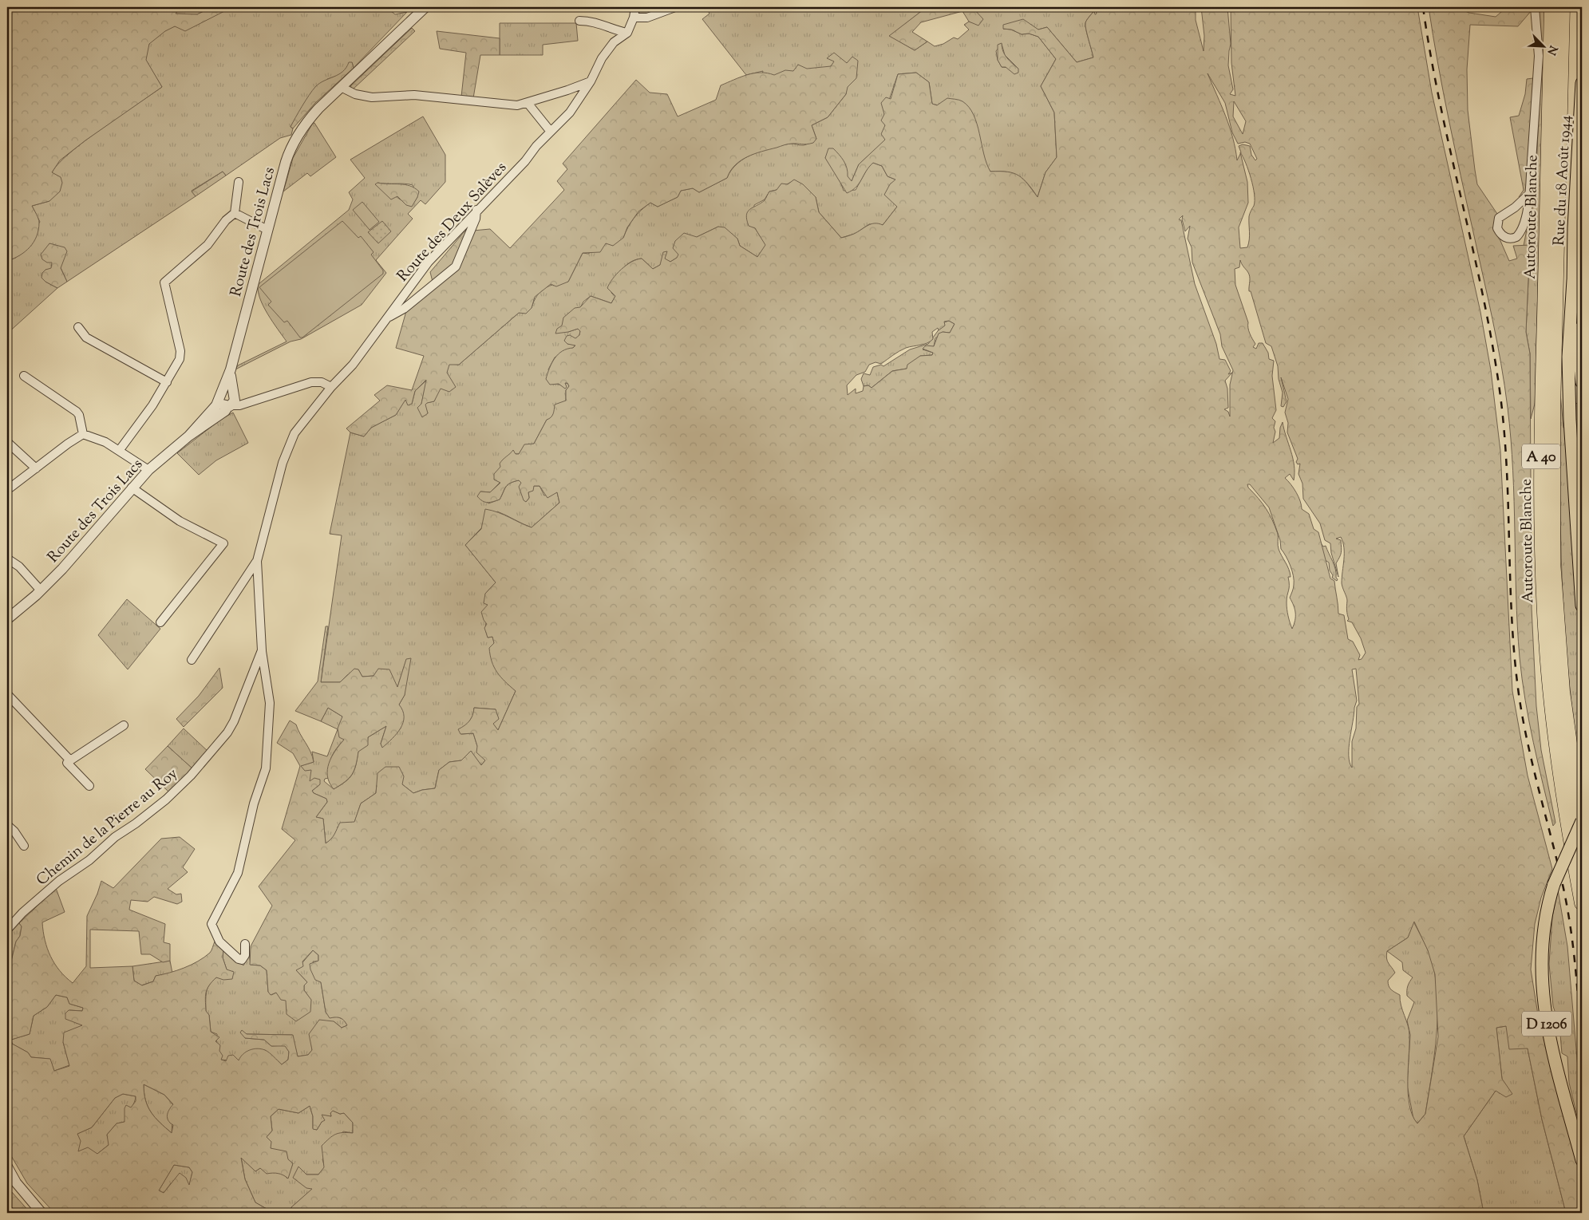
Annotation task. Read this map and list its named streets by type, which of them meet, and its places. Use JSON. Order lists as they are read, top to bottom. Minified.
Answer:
{"streets":{"highway":["Autoroute Blanche","A 40"],"main road":["Rue du 18 Août 1944","D 1206"],"street":["Route des Deux Salèves","Route des Trois Lacs","Chemin de la Pierre au Roy"]},"crossings":[["Route des Deux Salèves","Chemin de la Pierre au Roy"]],"north":"bottom right"}
